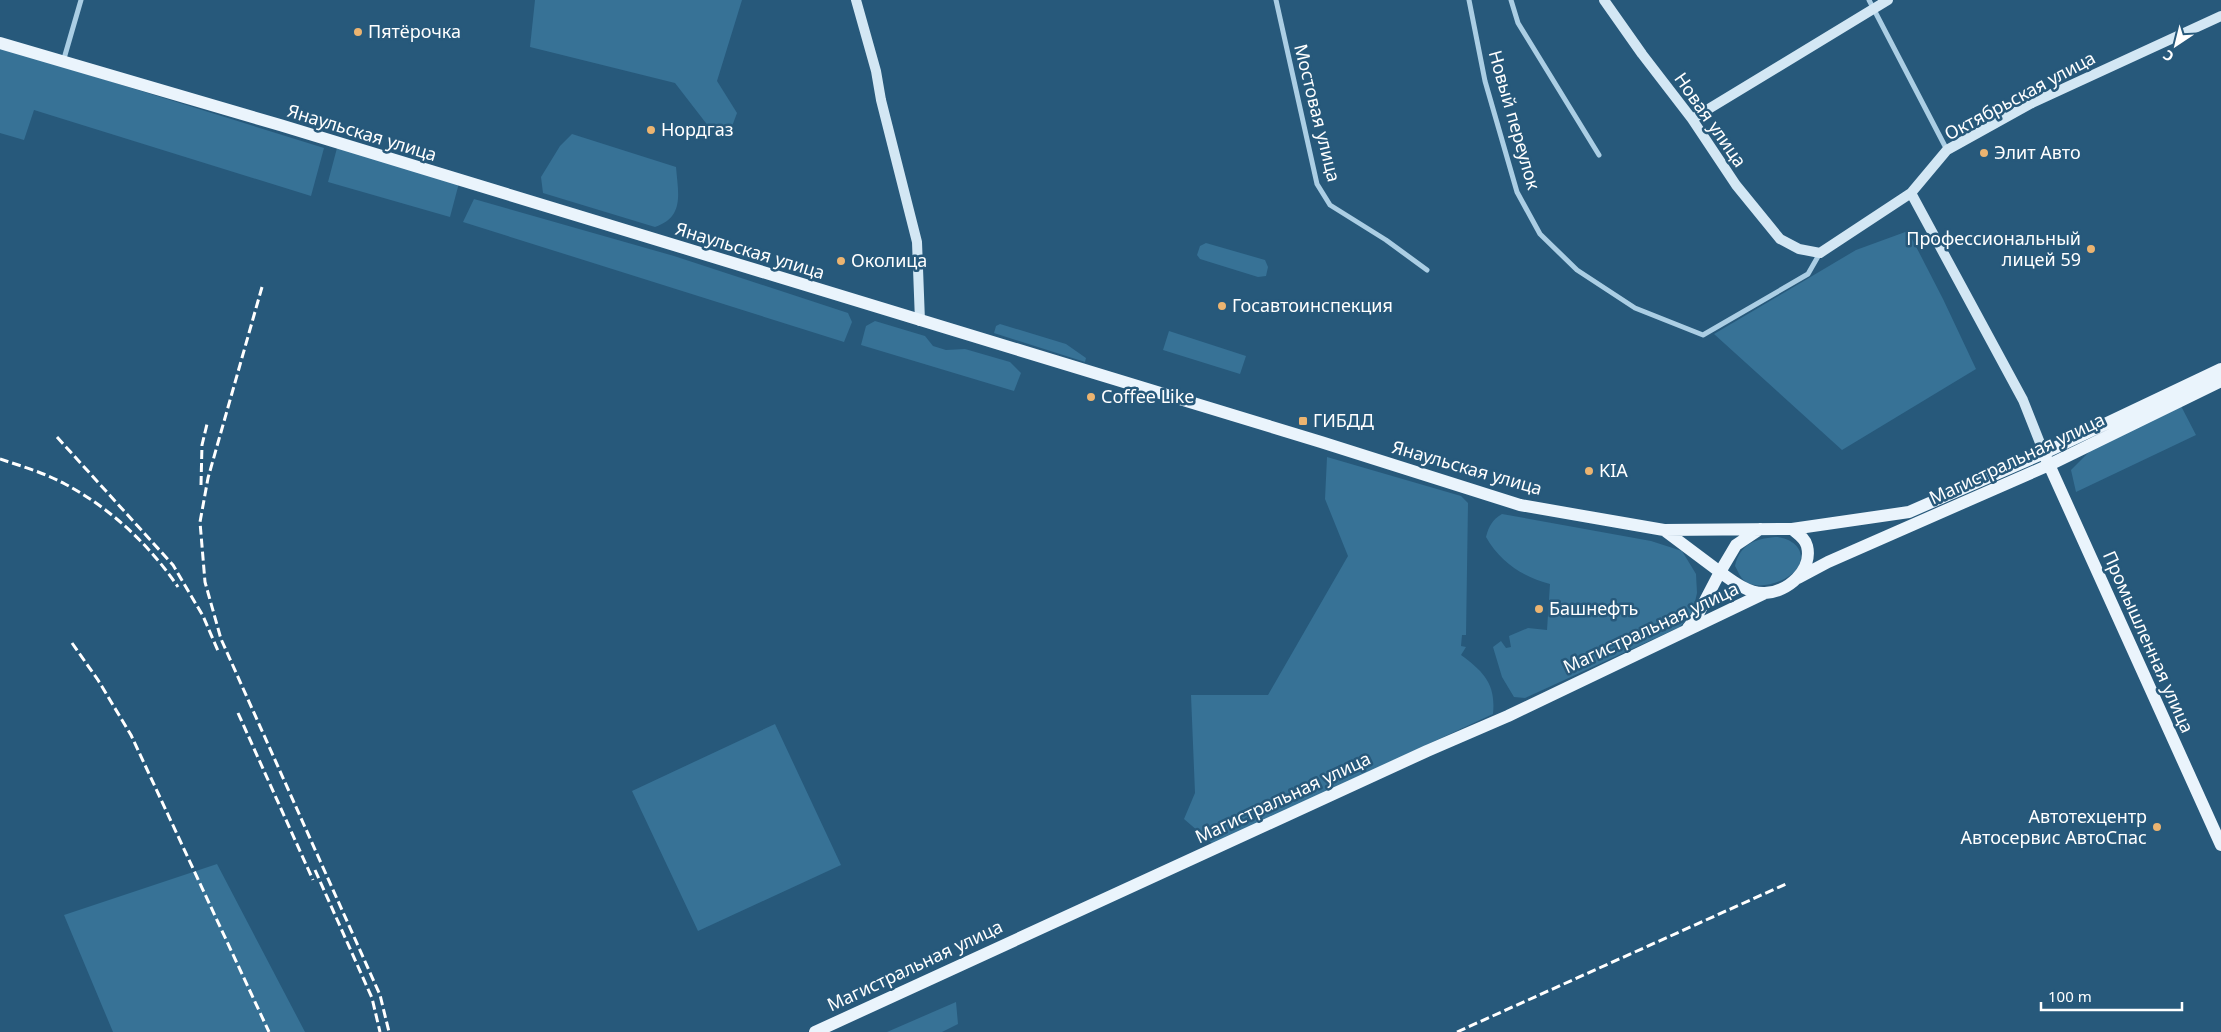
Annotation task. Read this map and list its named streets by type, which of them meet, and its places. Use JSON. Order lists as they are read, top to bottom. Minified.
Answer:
{"streets":{"main road":["Янаульская улица","Магистральная улица","Промышленная улица"],"street":["Октябрьская улица","Мостовая улица","Новый переулок","Новая улица"]},"crossings":[["Октябрьская улица","Новый переулок"],["Октябрьская улица","Новая улица"],["Новый переулок","Новая улица"],["Янаульская улица","Магистральная улица"],["Магистральная улица","Промышленная улица"]],"places":{"other":["Пятёрочка","Нордгаз","Элит Авто","Профессиональный лицей 59","Околица","Госавтоинспекция","Coffee Like","KIA","Башнефть","Автотехцентр Автосервис АвтоСпас"],"transit":["ГИБДД"]},"scale_bar":"100 m","north":"bottom left"}
